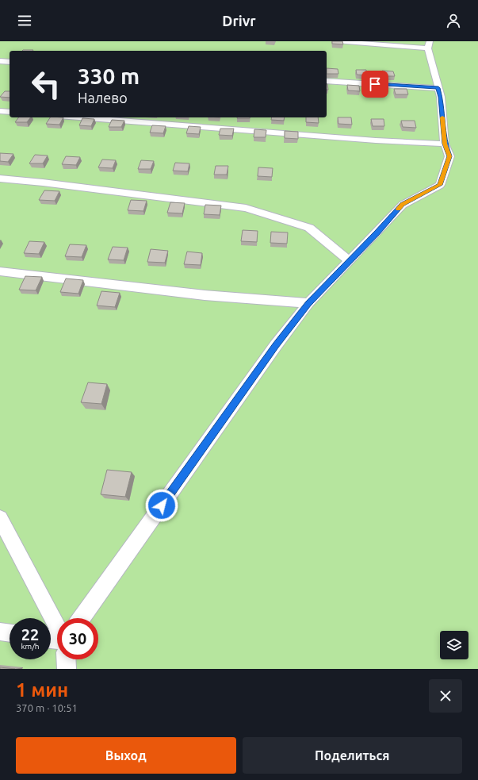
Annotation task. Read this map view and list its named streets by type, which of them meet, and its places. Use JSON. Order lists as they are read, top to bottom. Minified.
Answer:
{"page":{"header":"Drivr","turn":["330 m","Налево"],"speed":"22 km/h","limit":"30","heading":["1 мин","370 m · 10:51"],"buttons":["Выход","Поделиться"]}}
